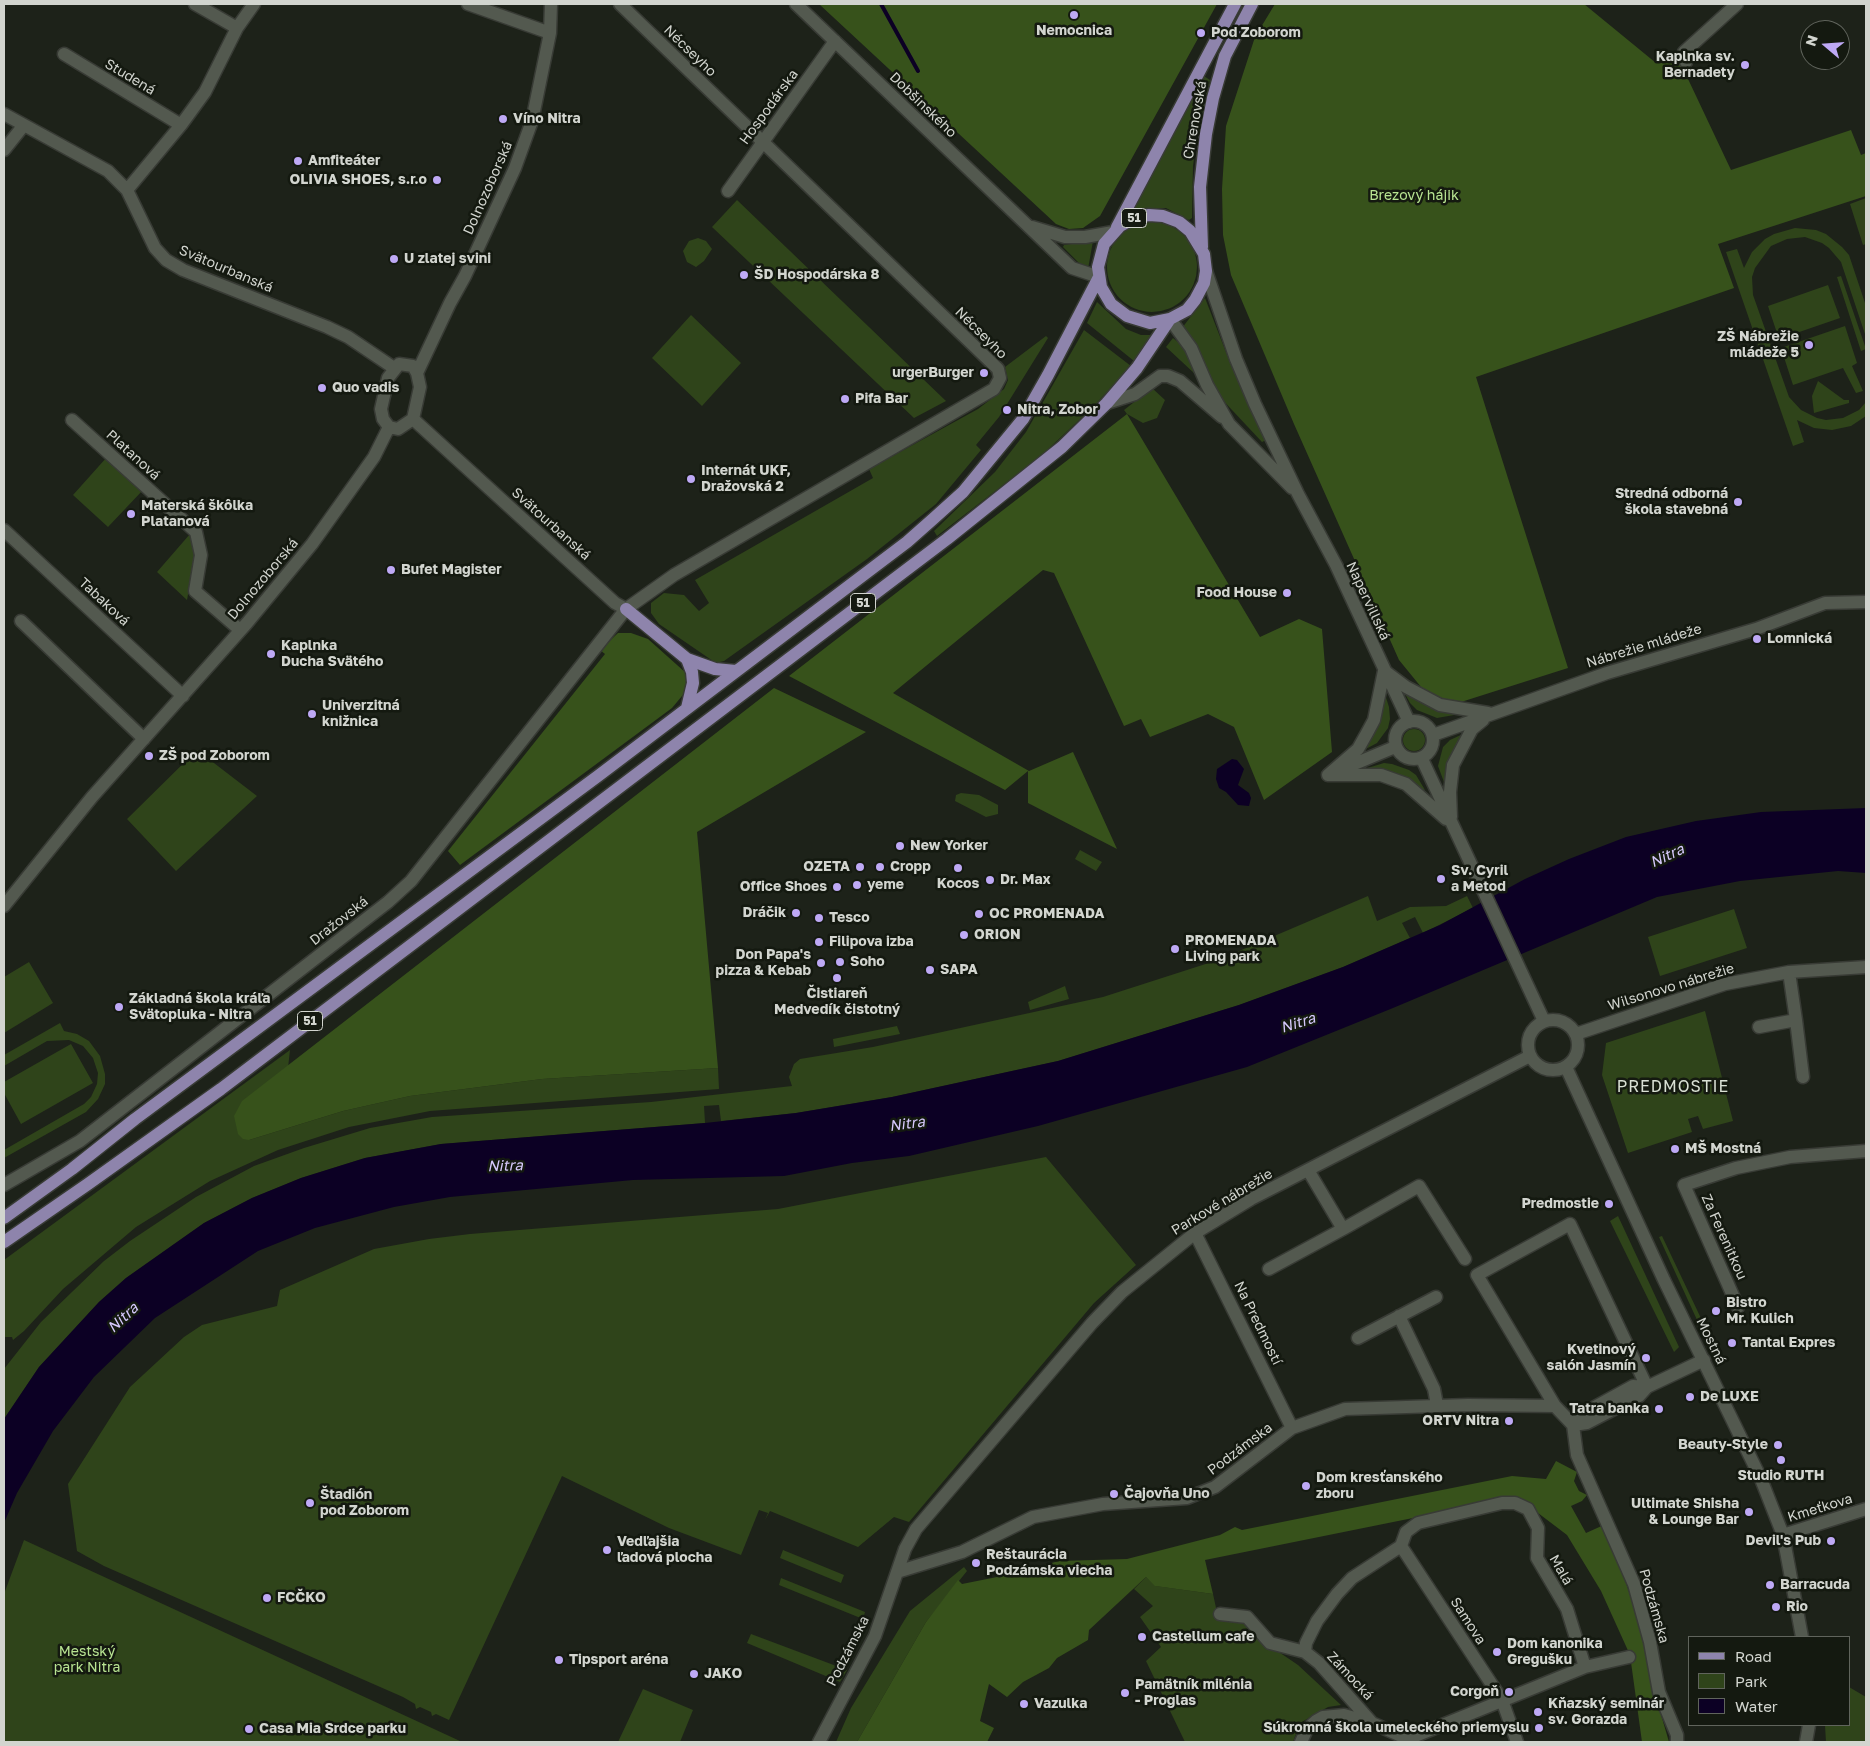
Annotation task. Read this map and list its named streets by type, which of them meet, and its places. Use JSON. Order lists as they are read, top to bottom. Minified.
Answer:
{"streets":{"main road":["Chrenovská","51"],"street":["Nécseyho","Studená","Dobšinského","Hospodárska","Dolnozoborská","Svätourbanská","Platanová","Napervillská","Tabaková","Nábrežie mládeže","Dražovská","Wilsonovo nábrežie","Parkové nábrežie","Za Ferenitkou","Na Predmostí","Mostná","Podzámska","Kmeťkova","Malá","Samova","Zámocká"]},"crossings":[["Nécseyho","Hospodárska"],["Nécseyho","Svätourbanská"],["Nécseyho","Dražovská"],["Dobšinského","Hospodárska"],["Dobšinského","Chrenovská"],["Dobšinského","51"],["Dobšinského","Napervillská"],["Chrenovská","51"],["Chrenovská","Napervillská"],["Dolnozoborská","Svätourbanská"],["Dolnozoborská","Platanová"],["Dolnozoborská","Tabaková"],["51","Napervillská"],["Svätourbanská","Dražovská"],["Napervillská","Nábrežie mládeže"],["Wilsonovo nábrežie","Parkové nábrežie"],["Wilsonovo nábrežie","Mostná"],["Parkové nábrežie","Na Predmostí"],["Parkové nábrežie","Mostná"],["Parkové nábrežie","Podzámska"],["Na Predmostí","Podzámska"],["Mostná","Kmeťkova"],["Malá","Samova"],["Malá","Zámocká"],["Samova","Zámocká"]],"districts":["PREDMOSTIE"],"water":["Nitra"],"parks":["Brezový hájik","Mestský park Nitra"],"places":["Nemocnica","Pod Zoborom","Kaplnka sv. Bernadety","Víno Nitra","Amfiteáter","OLIVIA SHOES, s.r.o","U zlatej svini","ŠD Hospodárska 8","ZŠ Nábrežie mládeže 5","urgerBurger","Quo vadis","Pifa Bar","Nitra, Zobor","Internát UKF, Dražovská 2","Stredná odborná škola stavebná","Materská škôlka Platanová","Bufet Magister","Food House","Lomnická","Kaplnka Ducha Svätého","Univerzitná knižnica","ZŠ pod Zoborom","New Yorker","OZETA","Cropp","Kocos","Sv. Cyril a Metod","Dr. Max","yeme","Office Shoes","Dráčik","OC PROMENADA","Tesco","ORION","Filipova izba","PROMENADA Living park","Soho","Don Papa's pizza & Kebab","SAPA","Čistiareň Medvedík čistotný","Základná škola kráľa Svätopluka - Nitra","MŠ Mostná","Predmostie","Bistro Mr. Kulich","Tantal Expres","Kvetinový salón Jasmín","De LUXE","Tatra banka","ORTV Nitra","Beauty-Style","Studio RUTH","Dom kresťanského zboru","Čajovňa Uno","Štadión pod Zoborom","Ultimate Shisha & Lounge Bar","Devil's Pub","Vedľajšia ľadová plocha","Reštaurácia Podzámska viecha","Barracuda","FCČKO","Rio","Castellum cafe","Dom kanonika Gregušku","Tipsport aréna","JAKO","Corgoň","Pamätník milénia - Proglas","Vazulka","Kňazský seminár sv. Gorazda","Súkromná škola umeleckého priemyslu","Casa Mia Srdce parku"],"legend":["Road","Park","Water"],"north":"left"}
